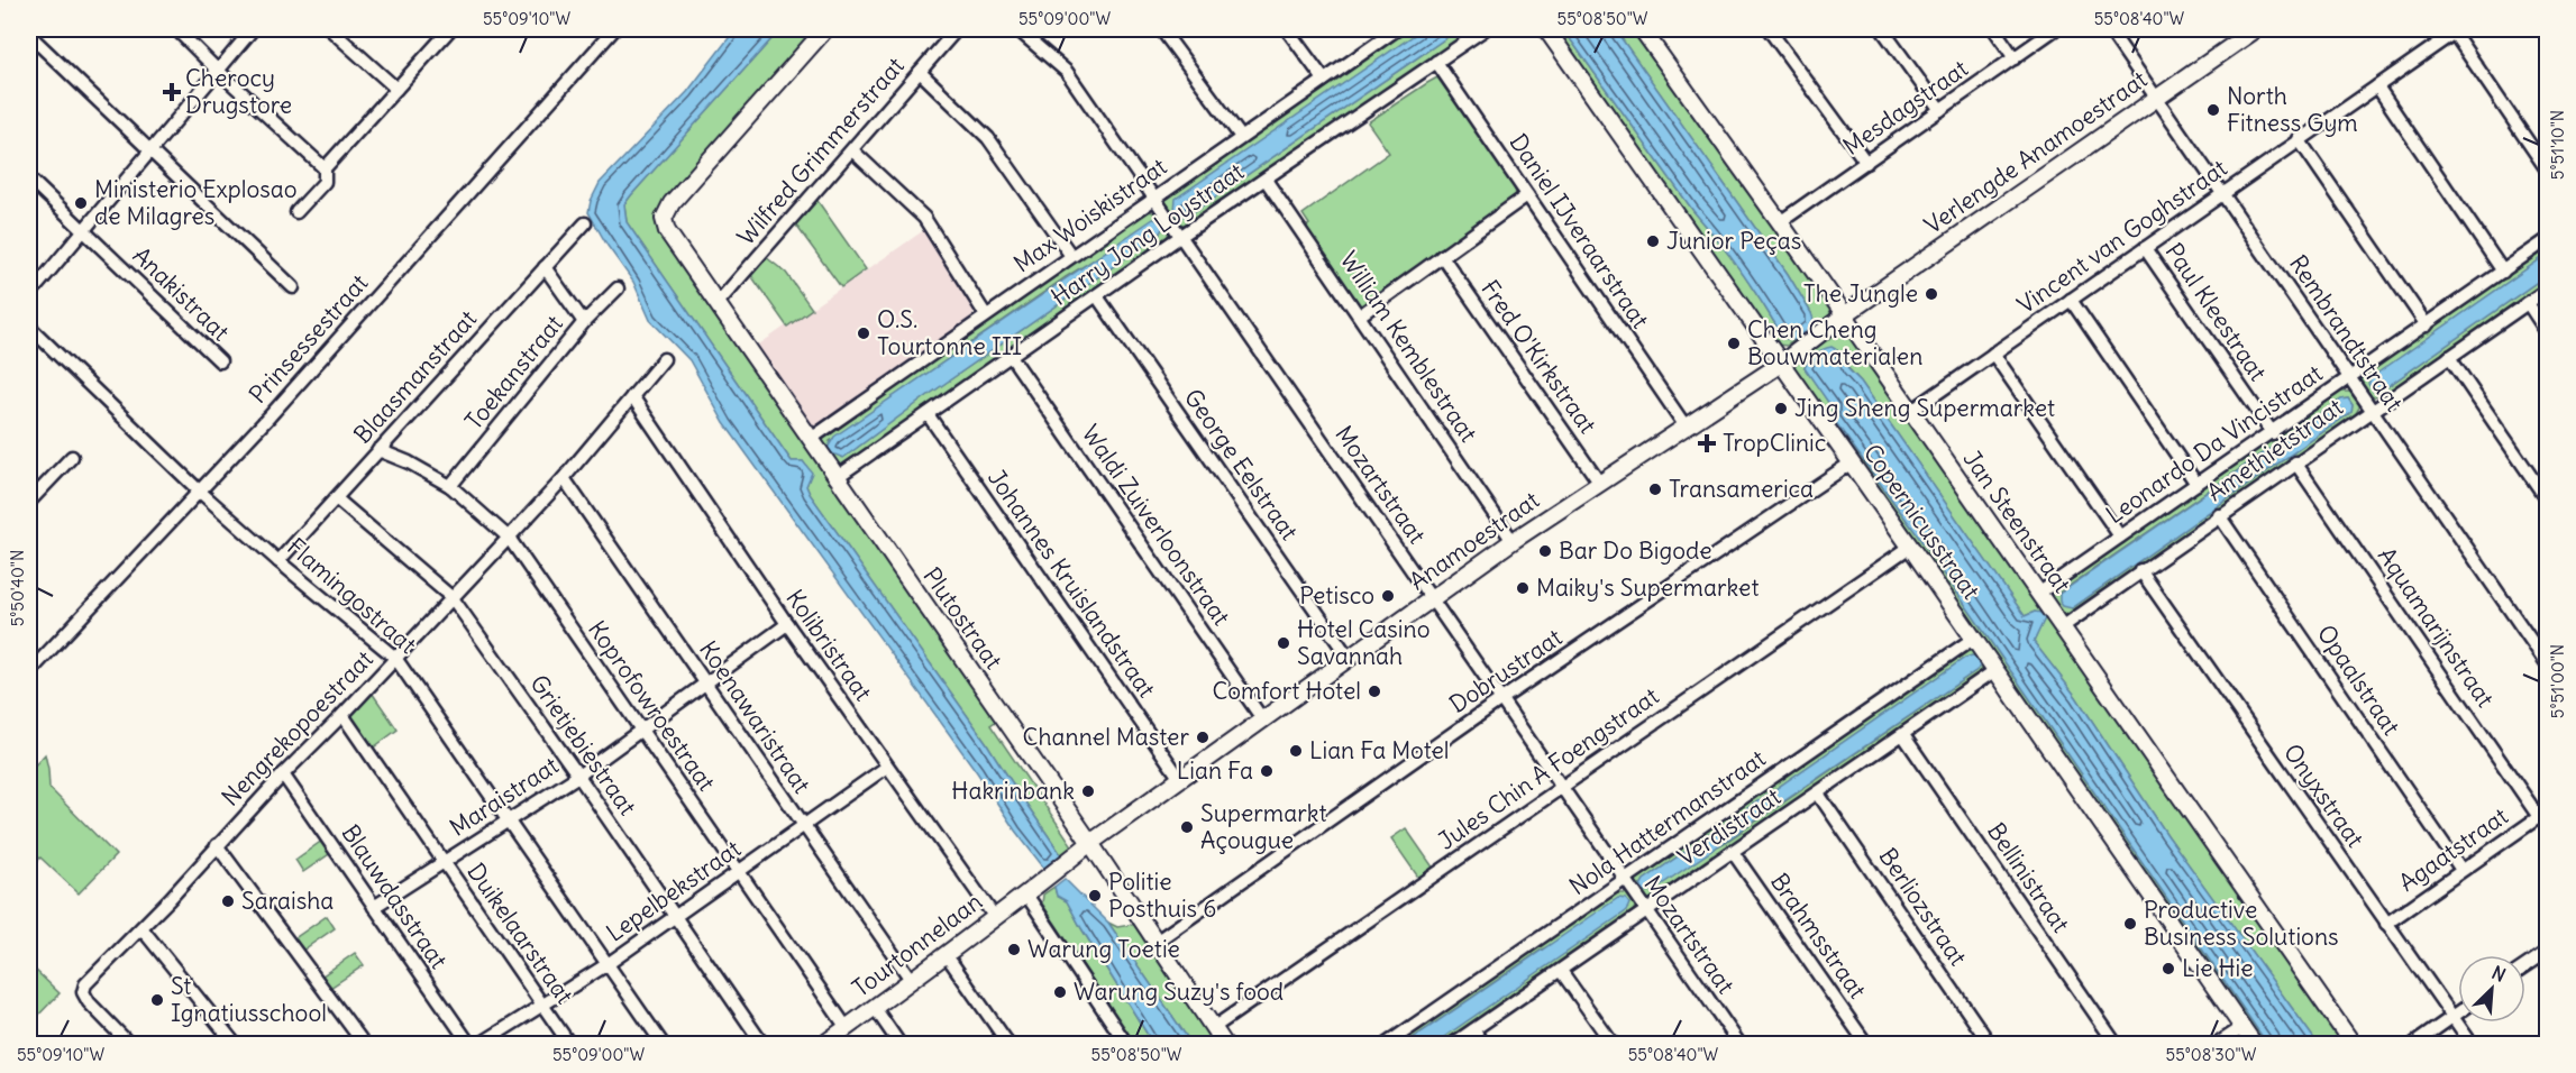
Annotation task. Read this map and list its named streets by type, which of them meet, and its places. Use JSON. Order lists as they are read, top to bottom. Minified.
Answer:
{"streets":{"street":["Mesdagstraat","Wilfred Grimmerstraat","Verlengde Anamoestraat","Max Woiskistraat","Daniel IJveraarstraat","Harry Jong Loystraat","Vincent van Goghstraat","Anakistraat","Paul Kleestraat","Rembrandtstraat","Prinsessestraat","William Kemblestraat","Fred O'Kirkstraat","Toekanstraat","Blaasmanstraat","Leonardo Da Vincistraat","Amethietstraat","George Eelstraat","Mozartstraat","Copernicusstraat","Jan Steenstraat","Waldi Zuiverloonstraat","Anamoestraat","Johannes Kruislandstraat","Flamingostraat","Plutostraat","Aquamarijnstraat","Kolibristraat","Dobrustraat","Opaalstraat","Koprofowroestraat","Koenawaristraat","Nengrekopoestraat","Grietjebiestraat","Jules Chin A Foengstraat","Onyxstraat","Maraistraat","Nola Hattermanstraat","Verdistraat","Agaatstraat","Bellinistraat","Lepelbekstraat","Blauwdasstraat","Berliozstraat","Duikelaarstraat","Brahmsstraat","Tourtonnelaan"]},"crossings":[["Mesdagstraat","Jan Steenstraat"],["Wilfred Grimmerstraat","Plutostraat"],["Verlengde Anamoestraat","Rembrandtstraat"],["Verlengde Anamoestraat","Jan Steenstraat"],["Verlengde Anamoestraat","Anamoestraat"],["Max Woiskistraat","Mozartstraat"],["Max Woiskistraat","Plutostraat"],["Daniel IJveraarstraat","Harry Jong Loystraat"],["Daniel IJveraarstraat","Anamoestraat"],["Harry Jong Loystraat","William Kemblestraat"],["Harry Jong Loystraat","George Eelstraat"],["Harry Jong Loystraat","Mozartstraat"],["Harry Jong Loystraat","Waldi Zuiverloonstraat"],["Harry Jong Loystraat","Johannes Kruislandstraat"],["Harry Jong Loystraat","Plutostraat"],["Vincent van Goghstraat","Paul Kleestraat"],["Vincent van Goghstraat","Rembrandtstraat"],["Vincent van Goghstraat","Jan Steenstraat"],["Paul Kleestraat","Leonardo Da Vincistraat"],["Rembrandtstraat","Leonardo Da Vincistraat"],["Rembrandtstraat","Amethietstraat"],["Prinsessestraat","Flamingostraat"],["William Kemblestraat","Anamoestraat"],["Fred O'Kirkstraat","Anamoestraat"],["Toekanstraat","Koprofowroestraat"],["Blaasmanstraat","Flamingostraat"],["Blaasmanstraat","Koprofowroestraat"],["Blaasmanstraat","Grietjebiestraat"],["Leonardo Da Vincistraat","Jan Steenstraat"],["Amethietstraat","Jan Steenstraat"],["Amethietstraat","Aquamarijnstraat"],["Amethietstraat","Opaalstraat"],["Amethietstraat","Onyxstraat"],["George Eelstraat","Anamoestraat"],["Mozartstraat","Anamoestraat"],["Mozartstraat","Dobrustraat"],["Mozartstraat","Jules Chin A Foengstraat"],["Mozartstraat","Nola Hattermanstraat"],["Mozartstraat","Verdistraat"],["Copernicusstraat","Anamoestraat"],["Copernicusstraat","Dobrustraat"],["Copernicusstraat","Jules Chin A Foengstraat"],["Copernicusstraat","Nola Hattermanstraat"],["Copernicusstraat","Verdistraat"],["Jan Steenstraat","Anamoestraat"],["Waldi Zuiverloonstraat","Anamoestraat"],["Anamoestraat","Johannes Kruislandstraat"],["Anamoestraat","Plutostraat"],["Anamoestraat","Tourtonnelaan"],["Flamingostraat","Nengrekopoestraat"],["Flamingostraat","Maraistraat"],["Flamingostraat","Lepelbekstraat"],["Plutostraat","Dobrustraat"],["Plutostraat","Jules Chin A Foengstraat"],["Aquamarijnstraat","Agaatstraat"],["Kolibristraat","Nengrekopoestraat"],["Kolibristraat","Maraistraat"],["Kolibristraat","Lepelbekstraat"],["Kolibristraat","Tourtonnelaan"],["Opaalstraat","Agaatstraat"],["Koprofowroestraat","Nengrekopoestraat"],["Koprofowroestraat","Maraistraat"],["Koprofowroestraat","Lepelbekstraat"],["Koprofowroestraat","Tourtonnelaan"],["Koenawaristraat","Nengrekopoestraat"],["Koenawaristraat","Maraistraat"],["Koenawaristraat","Lepelbekstraat"],["Koenawaristraat","Tourtonnelaan"],["Nengrekopoestraat","Grietjebiestraat"],["Nengrekopoestraat","Blauwdasstraat"],["Nengrekopoestraat","Duikelaarstraat"],["Grietjebiestraat","Maraistraat"],["Grietjebiestraat","Lepelbekstraat"],["Onyxstraat","Agaatstraat"],["Maraistraat","Blauwdasstraat"],["Maraistraat","Duikelaarstraat"],["Verdistraat","Bellinistraat"],["Verdistraat","Berliozstraat"],["Verdistraat","Brahmsstraat"],["Lepelbekstraat","Duikelaarstraat"]],"places":{"health":["Cherocy Drugstore","TropClinic"],"other":["North Fitness Gym","Ministerio Explosao de Milagres","Junior Peças","The Jungle","O.S. Tourtonne III","Chen Cheng Bouwmaterialen","Jing Sheng Supermarket","Transamerica","Bar Do Bigode","Maiky's Supermarket","Petisco","Hotel Casino Savannah","Comfort Hotel","Channel Master","Lian Fa Motel","Lian Fa","Hakrinbank","Supermarkt Açougue","Politie Posthuis 6","Saraisha","Productive Business Solutions","Warung Toetie","Lie Hie","Warung Suzy's food","St Ignatiusschool"]},"north":"top right","coordinates":["55°09'10\"W","55°09'00\"W","55°08'50\"W","55°08'40\"W","5°51'10\"N","5°50'40\"N","5°51'00\"N","55°08'30\"W"]}
